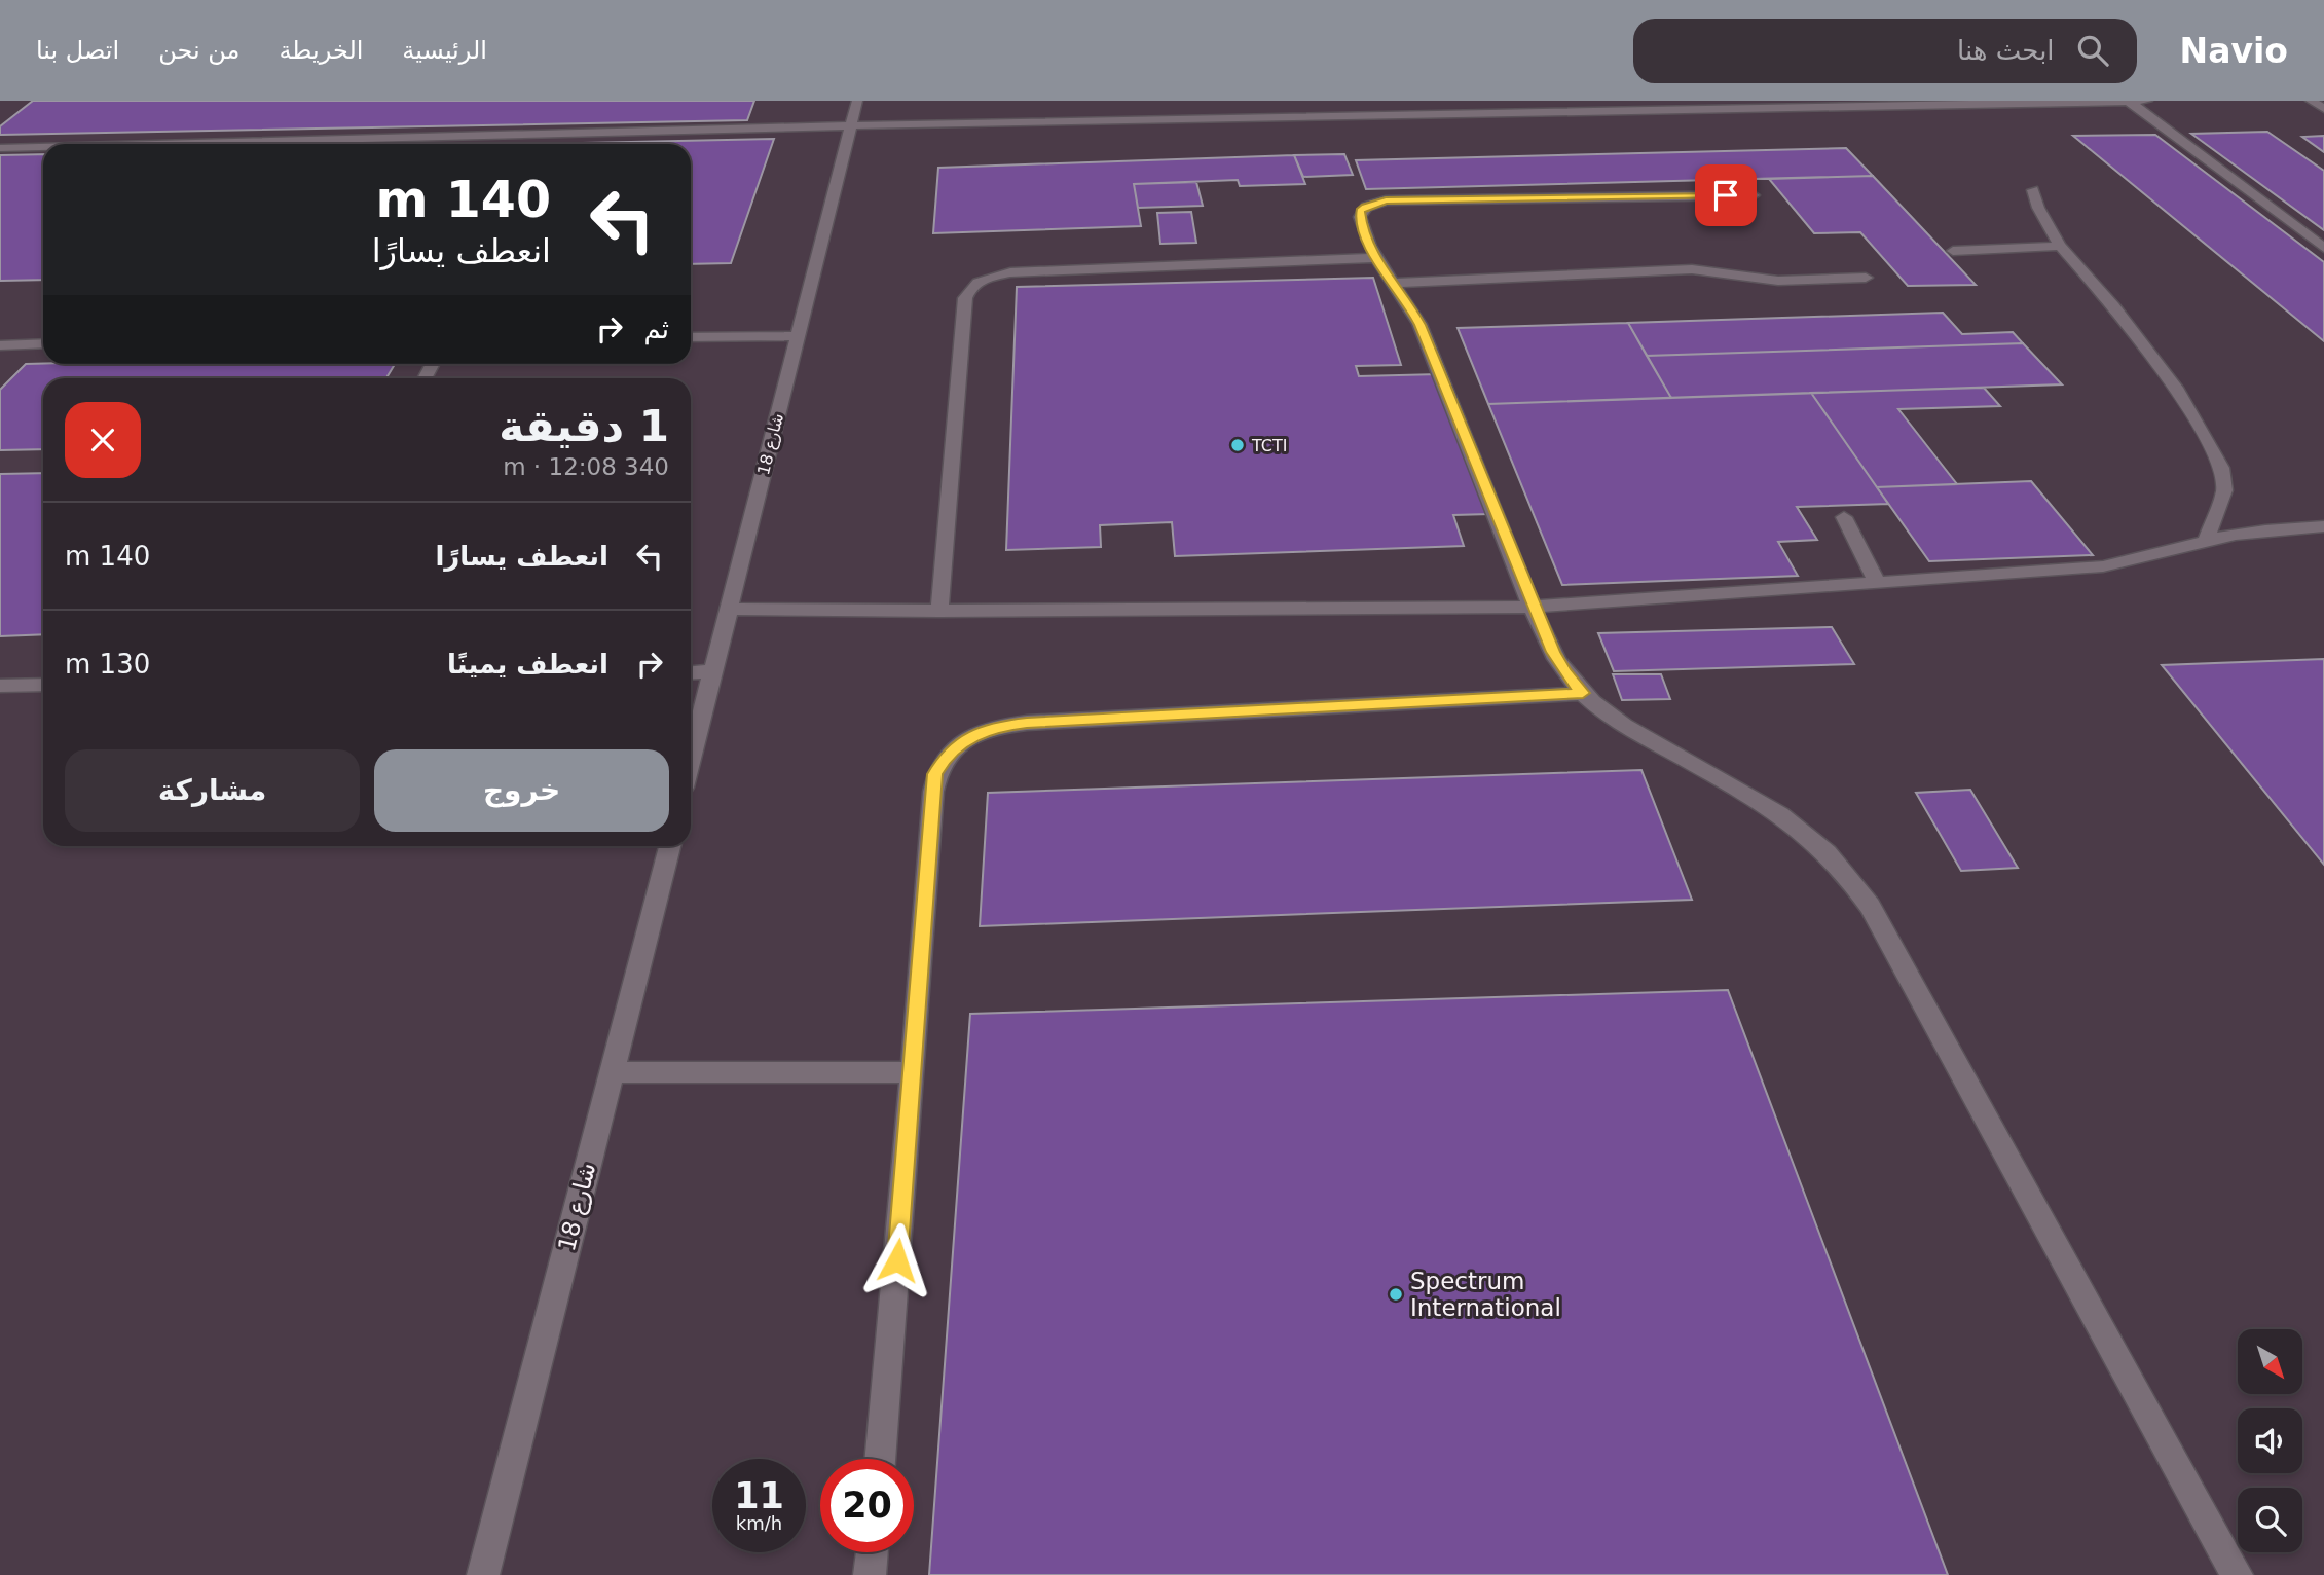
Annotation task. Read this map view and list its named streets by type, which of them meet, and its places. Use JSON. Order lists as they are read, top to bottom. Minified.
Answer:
{"streets":{"street":["شارع 18"]},"places":["TCTI","Spectrum International"],"north":"bottom right","page":{"header":"Navio","search":"ابحث هنا","nav":["الرئيسية","الخريطة","من نحن","اتصل بنا"],"turn":["140 m","انعطف يسارًا"],"then":"ثم","heading":["1 دقيقة","340 m · 12:08"],"list":[{"name":"انعطف يسارًا","value":"140 m"},{"name":"انعطف يمينًا","value":"130 m"}],"buttons":["خروج","مشاركة"],"speed":"11 km/h","limit":"20"}}
